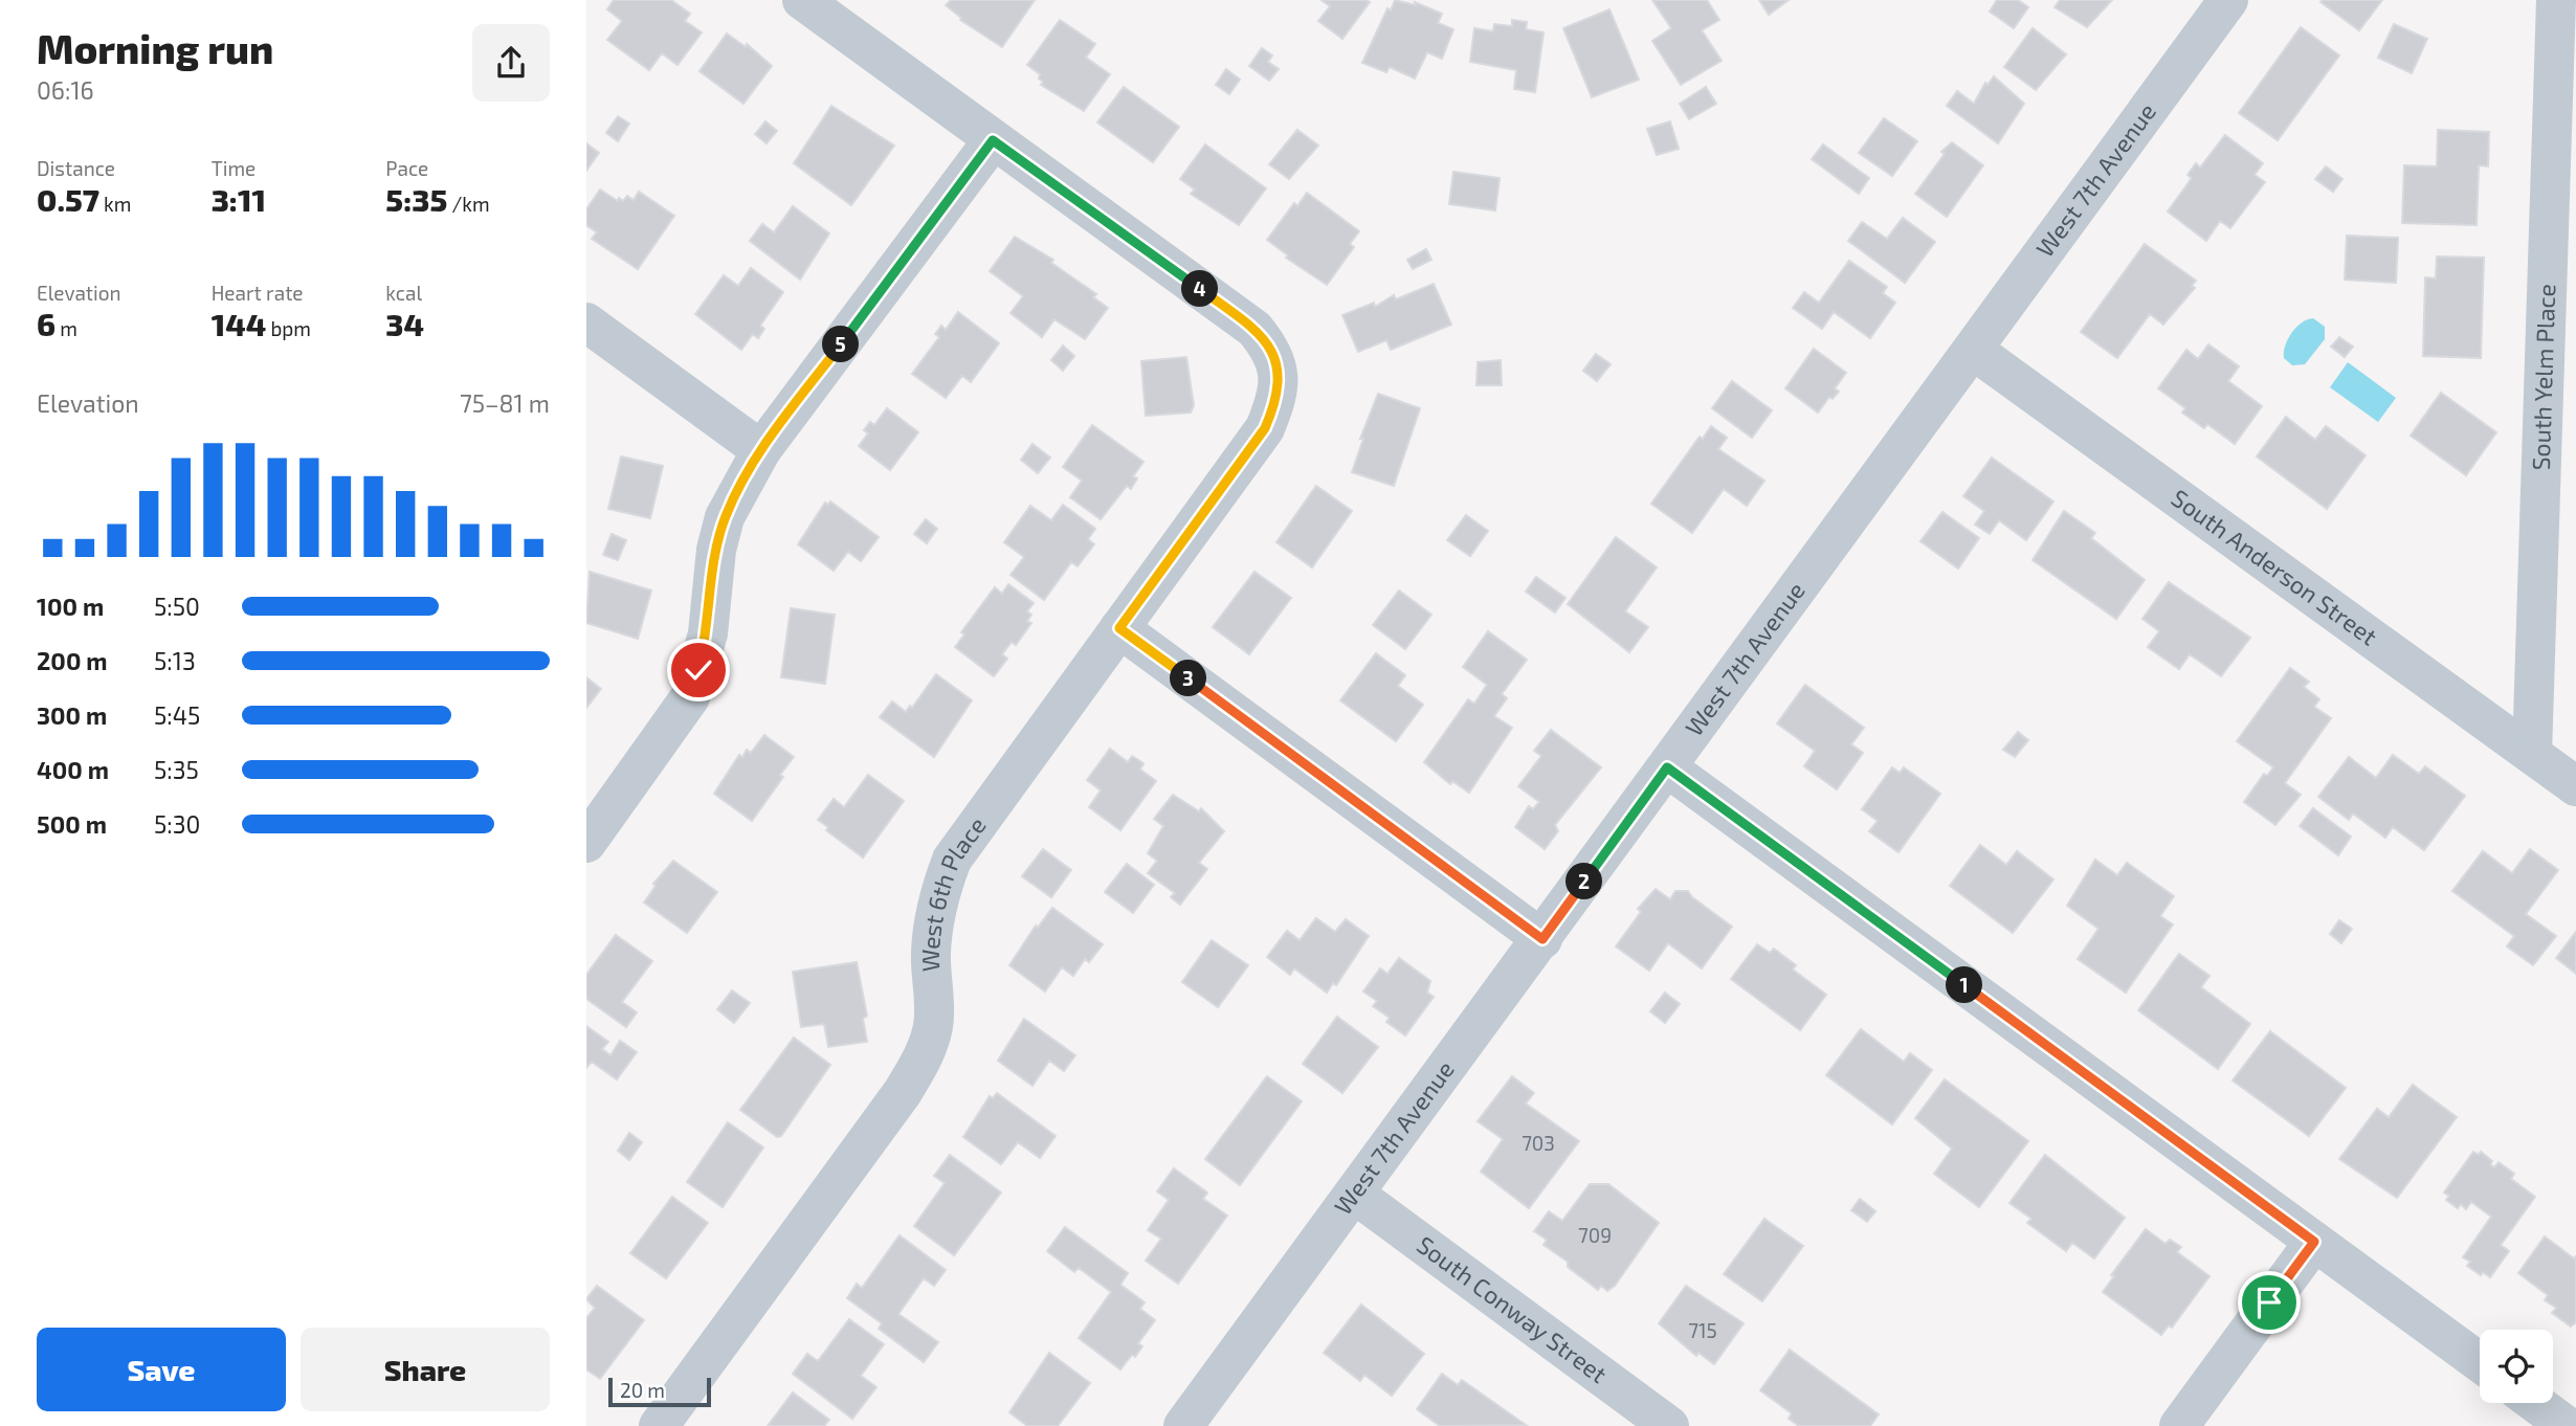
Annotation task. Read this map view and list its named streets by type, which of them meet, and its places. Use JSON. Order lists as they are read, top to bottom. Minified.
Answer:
{"streets":{"street":["West 7th Avenue","South Yelm Place","South Anderson Street","West 6th Place","South Conway Street"]},"crossings":[["West 7th Avenue","South Anderson Street"],["West 7th Avenue","South Conway Street"],["South Yelm Place","South Anderson Street"]],"house_numbers":["703","709","715"],"scale_bar":"20 m","page":{"heading":["Morning run","06:16"],"stats":[["Distance","0.57 km"],["Time","3:11"],["Pace","5:35 /km"],["Elevation","6 m"],["Heart rate","144 bpm"],["kcal","34"]],"pins":["4","5","3","2","1"],"chart":["Elevation","75–81 m"],"list":[{"name":"100 m","note":"5:50"},{"name":"200 m","note":"5:13"},{"name":"300 m","note":"5:45"},{"name":"400 m","note":"5:35"},{"name":"500 m","note":"5:30"}],"buttons":["Save","Share"],"scale":"20 m"}}
